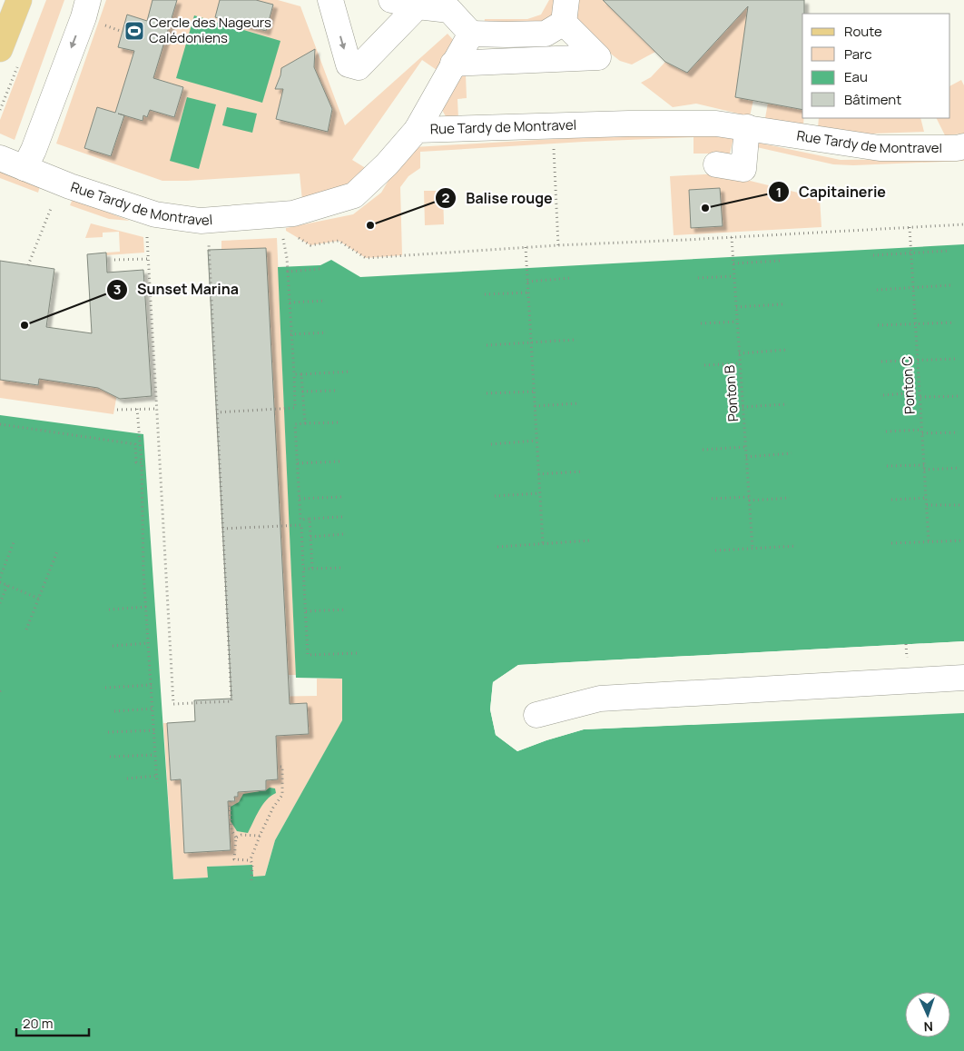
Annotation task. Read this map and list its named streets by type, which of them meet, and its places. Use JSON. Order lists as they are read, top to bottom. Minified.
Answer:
{"streets":{"street":["Rue Tardy de Montravel"],"path":["Ponton C","Ponton B"]},"places":{"sports":["Cercle des Nageurs Calédoniens"],"other":["Capitainerie","Balise rouge","Sunset Marina"]},"legend":["Route","Parc","Eau","Bâtiment"],"scale_bar":"20 m","north":"bottom"}
